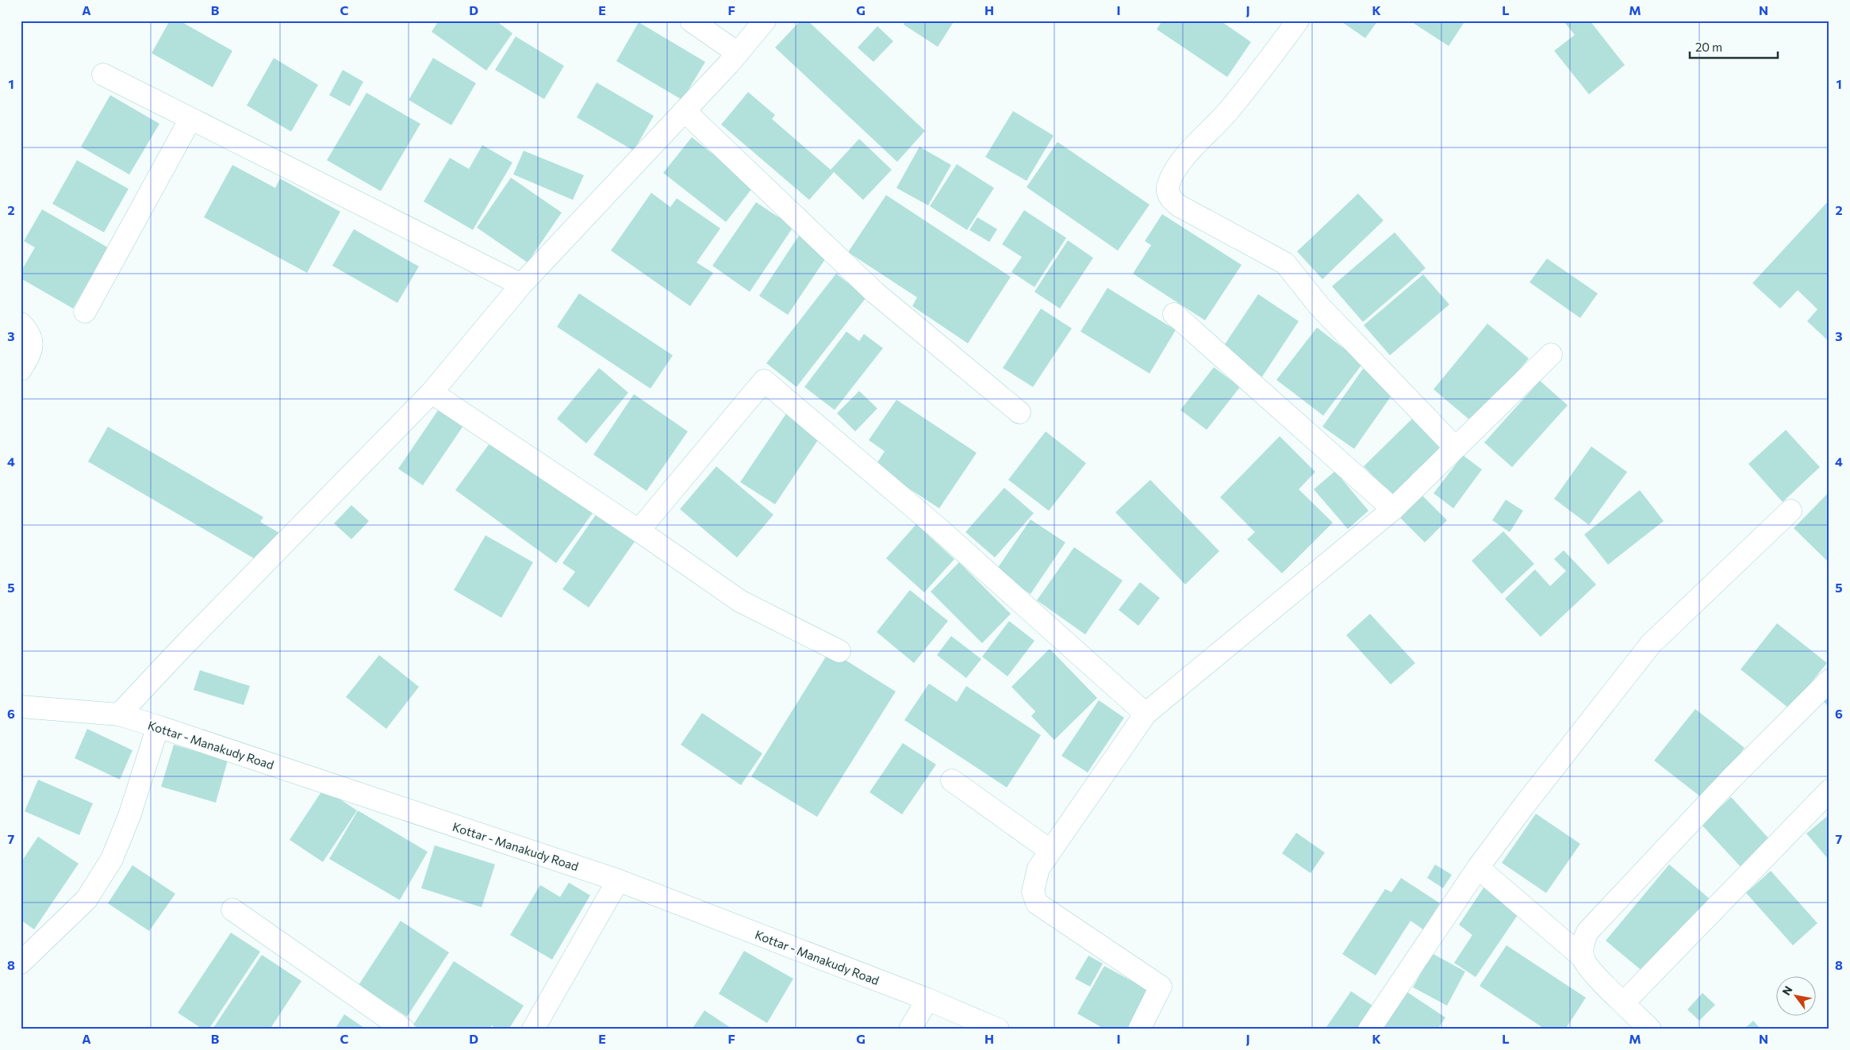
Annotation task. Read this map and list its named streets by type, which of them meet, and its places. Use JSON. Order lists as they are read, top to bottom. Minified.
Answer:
{"streets":{"street":["Kottar - Manakudy Road"]},"scale_bar":"20 m","north":"top left","grid":{"columns":["A","B","C","D","E","F","G","H","I","J","K","L","M","N"],"rows":["1","2","3","4","5","6","7","8"]}}
